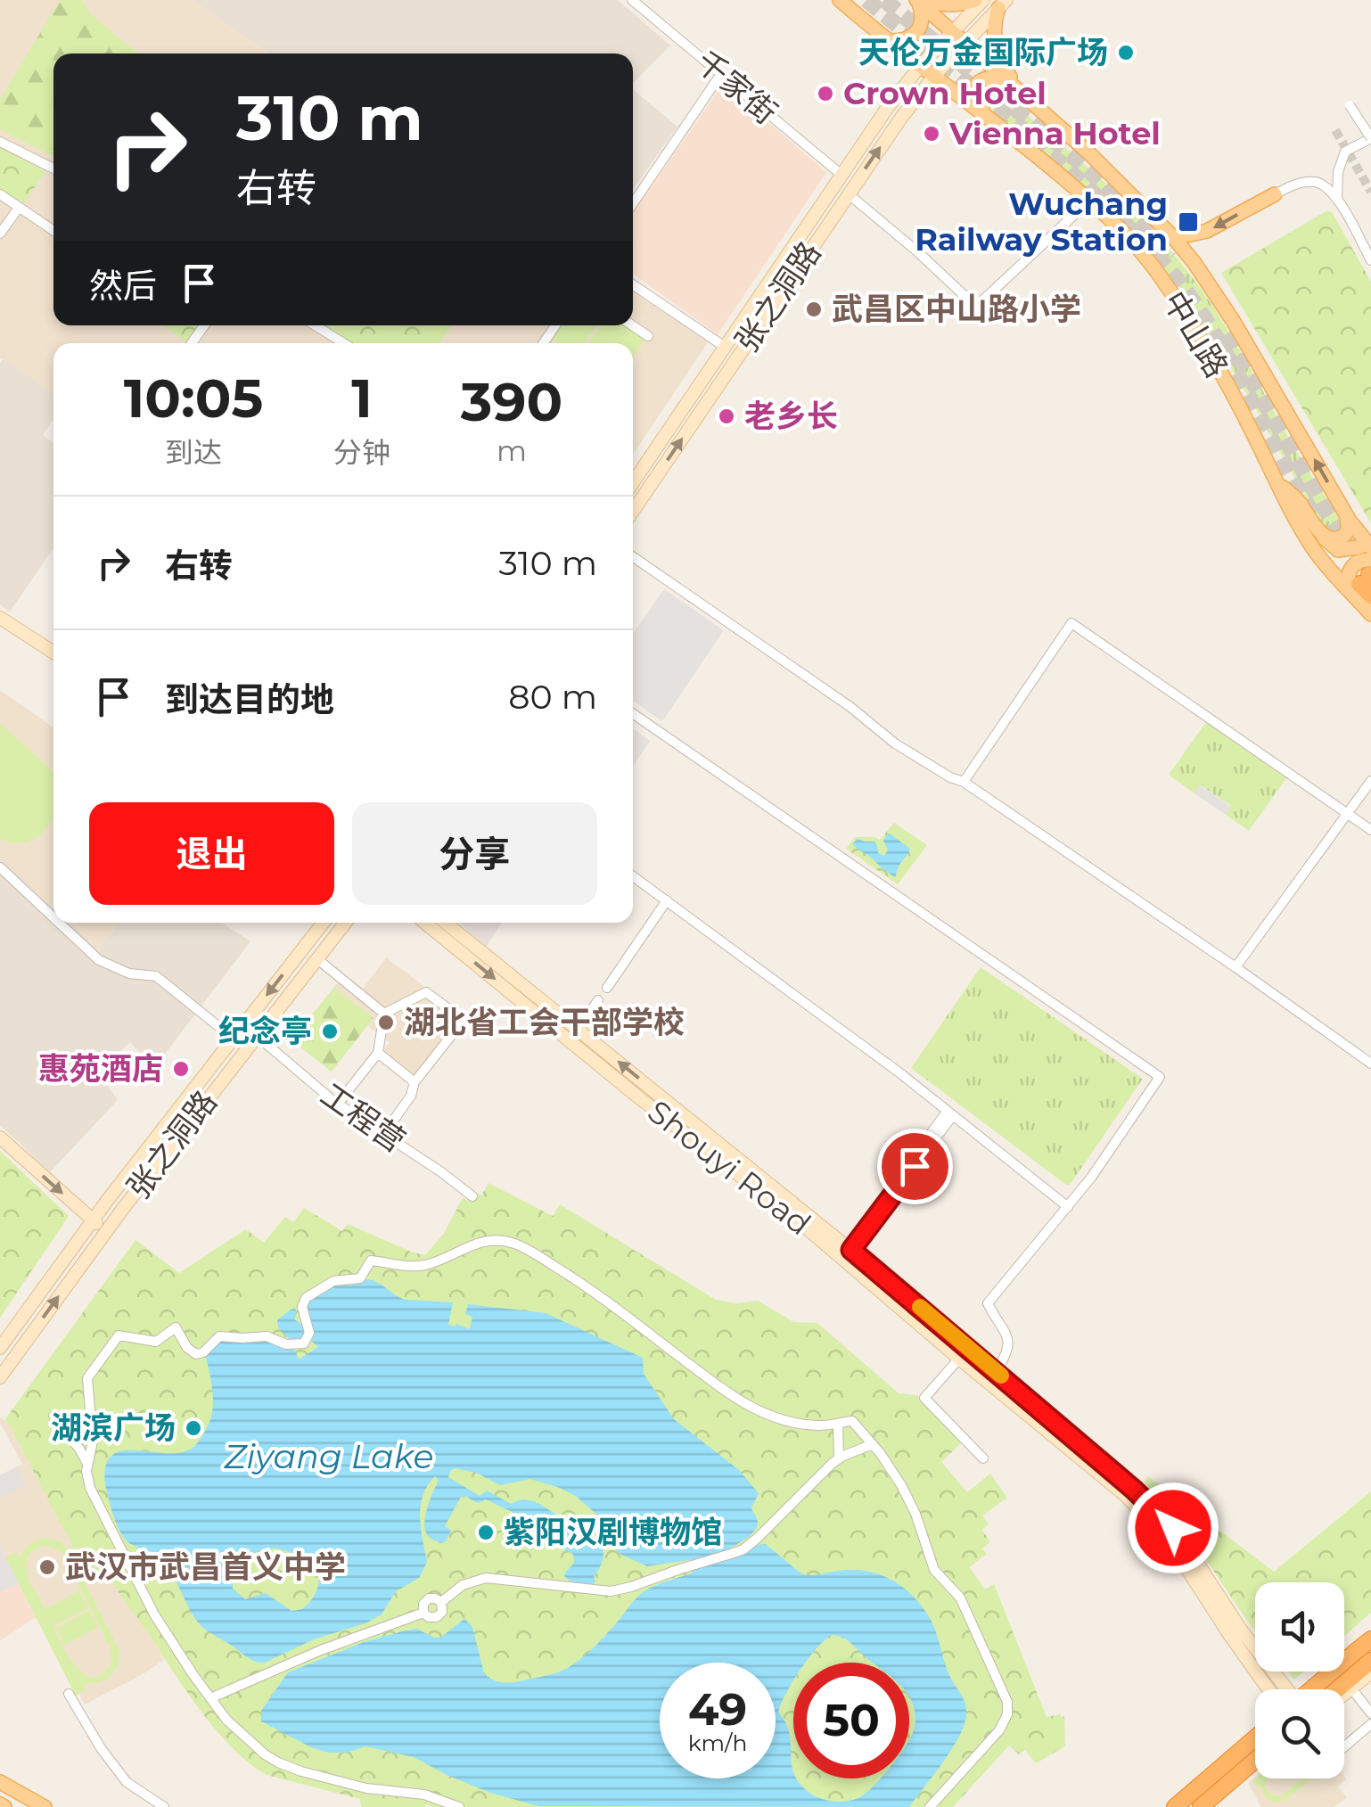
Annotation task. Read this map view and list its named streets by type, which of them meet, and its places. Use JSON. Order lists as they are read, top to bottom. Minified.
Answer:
{"streets":{"main road":["张之洞路","中山路","Shouyi Road"],"street":["千家街","工程营"]},"crossings":[["千家街","张之洞路"],["张之洞路","中山路"],["张之洞路","工程营"]],"water":["Ziyang Lake"],"places":{"other":["天伦万金国际广场","Crown Hotel","Vienna Hotel","武昌区中山路小学","老乡长","湖北省工会干部学校","纪念亭","惠苑酒店","湖滨广场","紫阳汉剧博物馆","武汉市武昌首义中学"],"transit":["Wuchang Railway Station"]},"page":{"turn":["310 m","右转"],"then":"然后","eta":["10:05","到达","1","分钟","390","m"],"list":[{"name":"右转","value":"310 m"},{"name":"到达目的地","value":"80 m"}],"buttons":["退出","分享"],"speed":"49 km/h","limit":"50"}}
